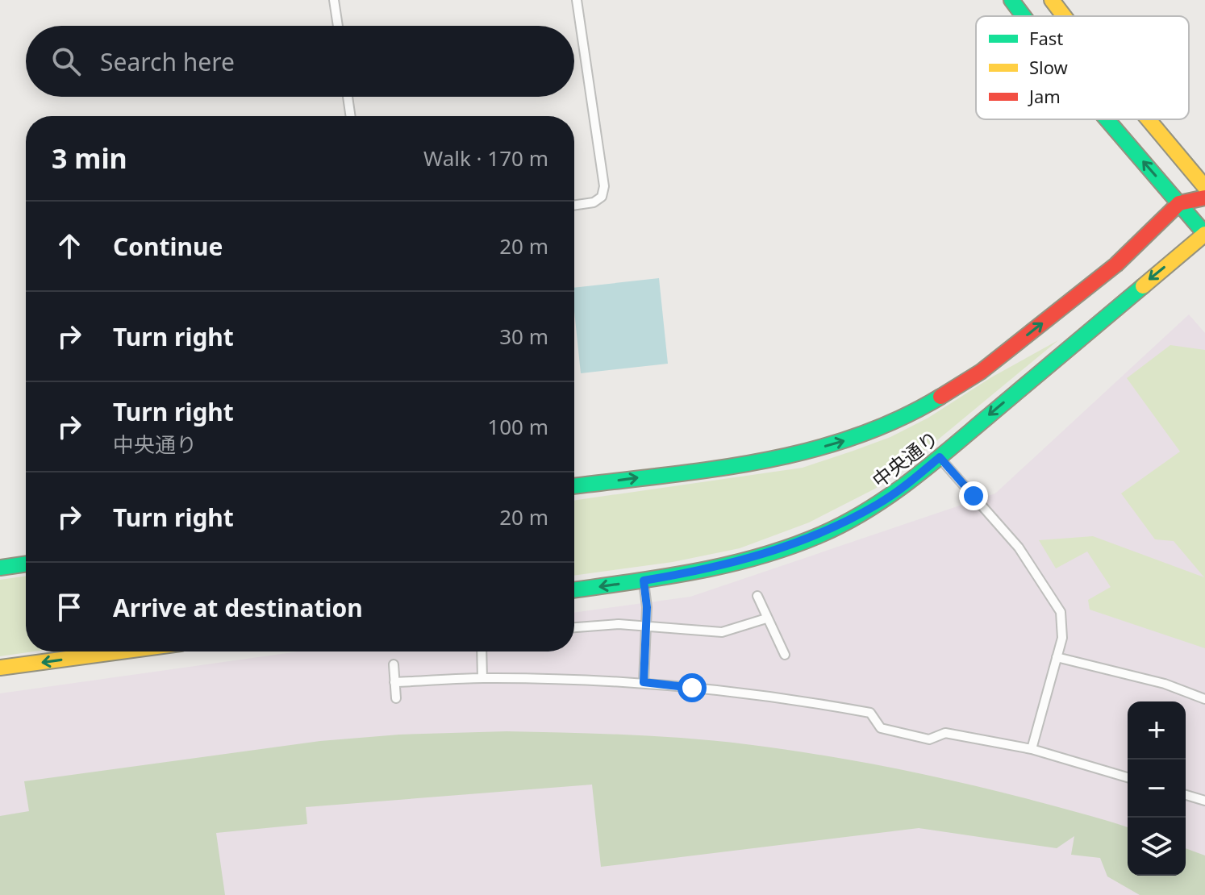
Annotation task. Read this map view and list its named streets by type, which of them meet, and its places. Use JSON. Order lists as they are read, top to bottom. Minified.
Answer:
{"streets":{"street":["中央通り"]},"legend":["Fast","Slow","Jam"],"page":{"search":"Search here","heading":["3 min","Walk · 170 m"],"list":[["Continue","20 m"],["Turn right","30 m"],["Turn right","中央通り","100 m"],["Turn right","20 m"],"Arrive at destination"],"map_buttons":["+","−"]}}
